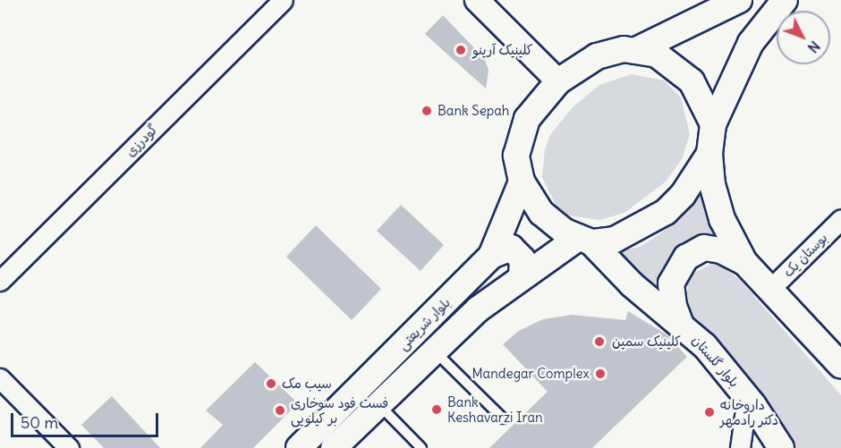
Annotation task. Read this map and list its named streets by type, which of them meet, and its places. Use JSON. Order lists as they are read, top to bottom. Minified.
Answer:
{"streets":{"main road":["بلوار شریعتی","بلوار گلستان"],"street":["گودرزی","بوستان یک"]},"crossings":[["بلوار شریعتی","بلوار گلستان"]],"places":["کلینیک آرینو","Bank Sepah","کلینیک سمین","Mandegar Complex","سیب مک","Bank Keshavarzi Iran","فست فود سوخاری بر کیلویی","داروخانه دکتر رادمهر"],"scale_bar":"50 m","north":"bottom right"}
